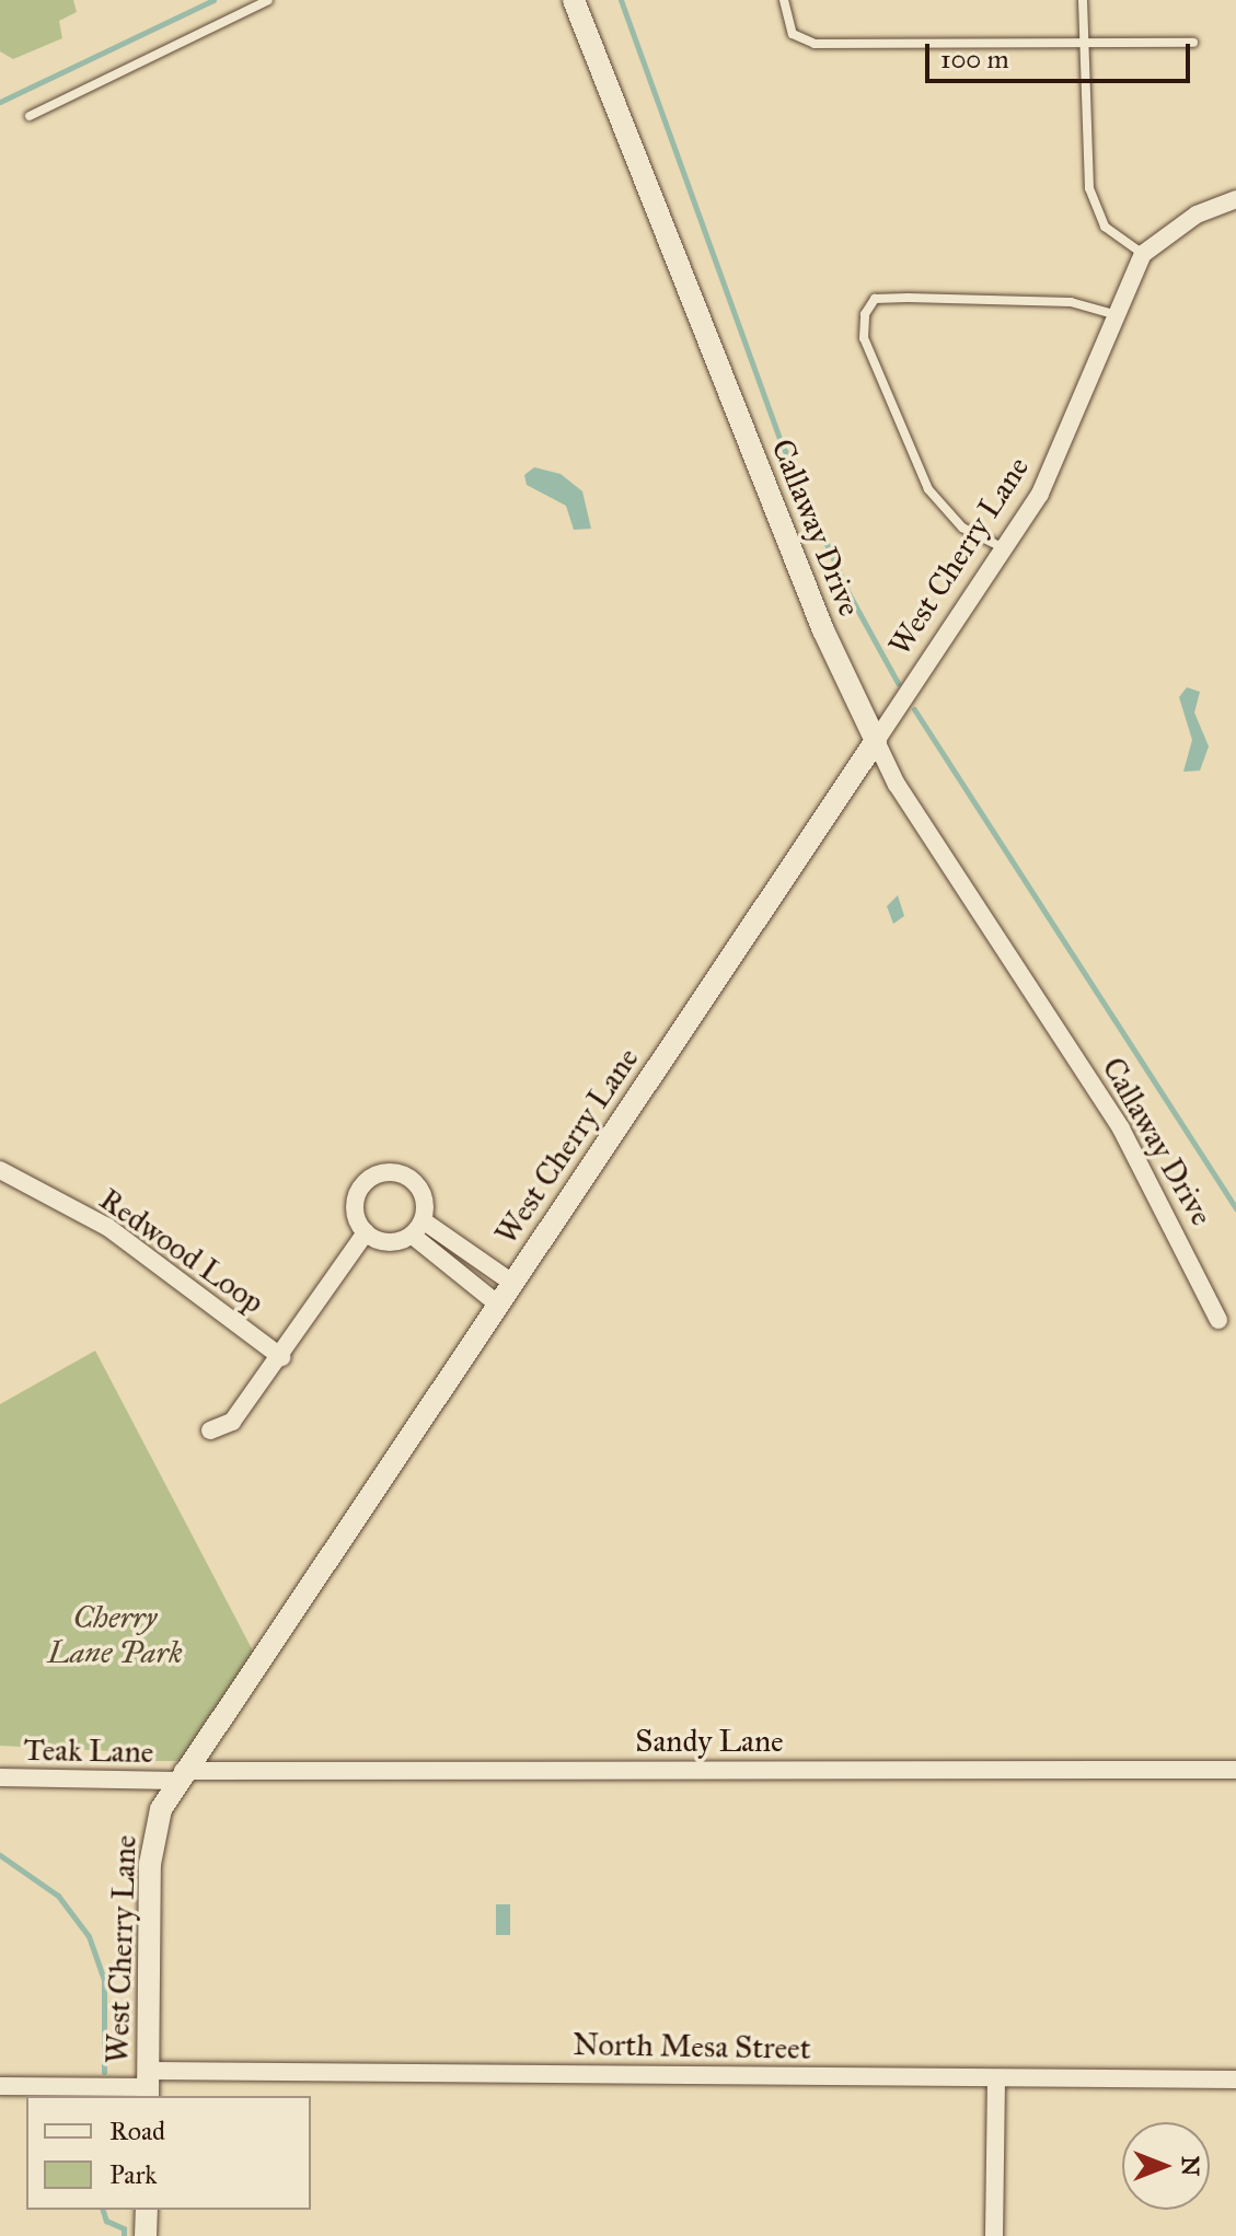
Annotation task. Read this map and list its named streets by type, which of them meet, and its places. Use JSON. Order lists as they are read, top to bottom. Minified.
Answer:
{"streets":{"street":["Callaway Drive","West Cherry Lane","Redwood Loop","Sandy Lane","Teak Lane","North Mesa Street"]},"crossings":[["Callaway Drive","West Cherry Lane"],["West Cherry Lane","Sandy Lane"],["West Cherry Lane","Teak Lane"],["West Cherry Lane","North Mesa Street"],["Sandy Lane","Teak Lane"]],"parks":["Cherry Lane Park"],"legend":["Road","Park"],"scale_bar":"100 m","north":"right"}
